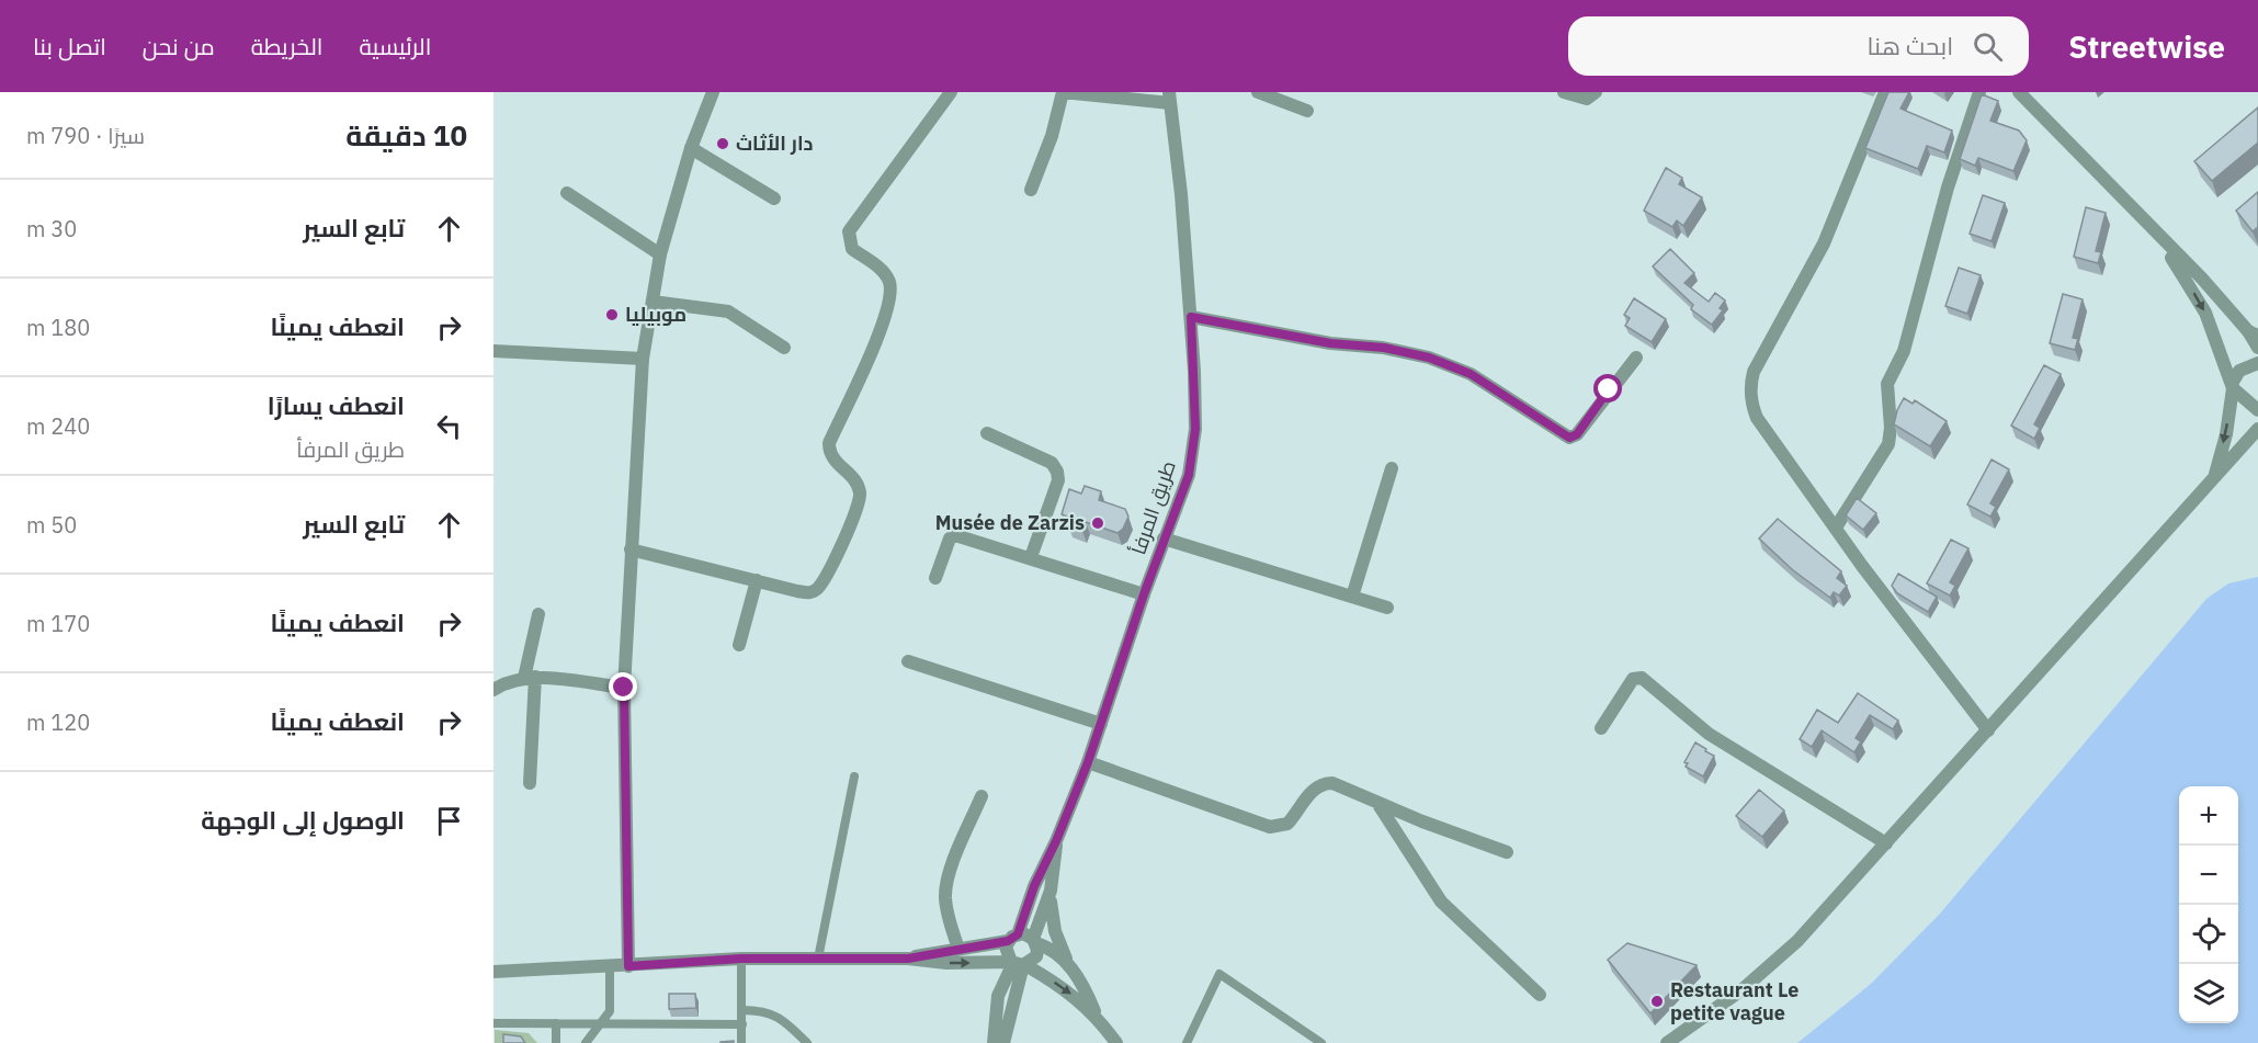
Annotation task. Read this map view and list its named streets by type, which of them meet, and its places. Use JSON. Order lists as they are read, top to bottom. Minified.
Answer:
{"streets":{"street":["طريق المرفأ"]},"places":["دار الأثاث","موبيليا","Musée de Zarzis","Restaurant Le petite vague"],"page":{"header":"Streetwise","search":"ابحث هنا","nav":["الرئيسية","الخريطة","من نحن","اتصل بنا"],"heading":["10 دقيقة","سيرًا · 790 m"],"list":[["تابع السير","30 m"],["انعطف يمينًا","180 m"],["انعطف يسارًا","طريق المرفأ","240 m"],["تابع السير","50 m"],["انعطف يمينًا","170 m"],["انعطف يمينًا","120 m"],"الوصول إلى الوجهة"],"map_buttons":["+","−"]}}
